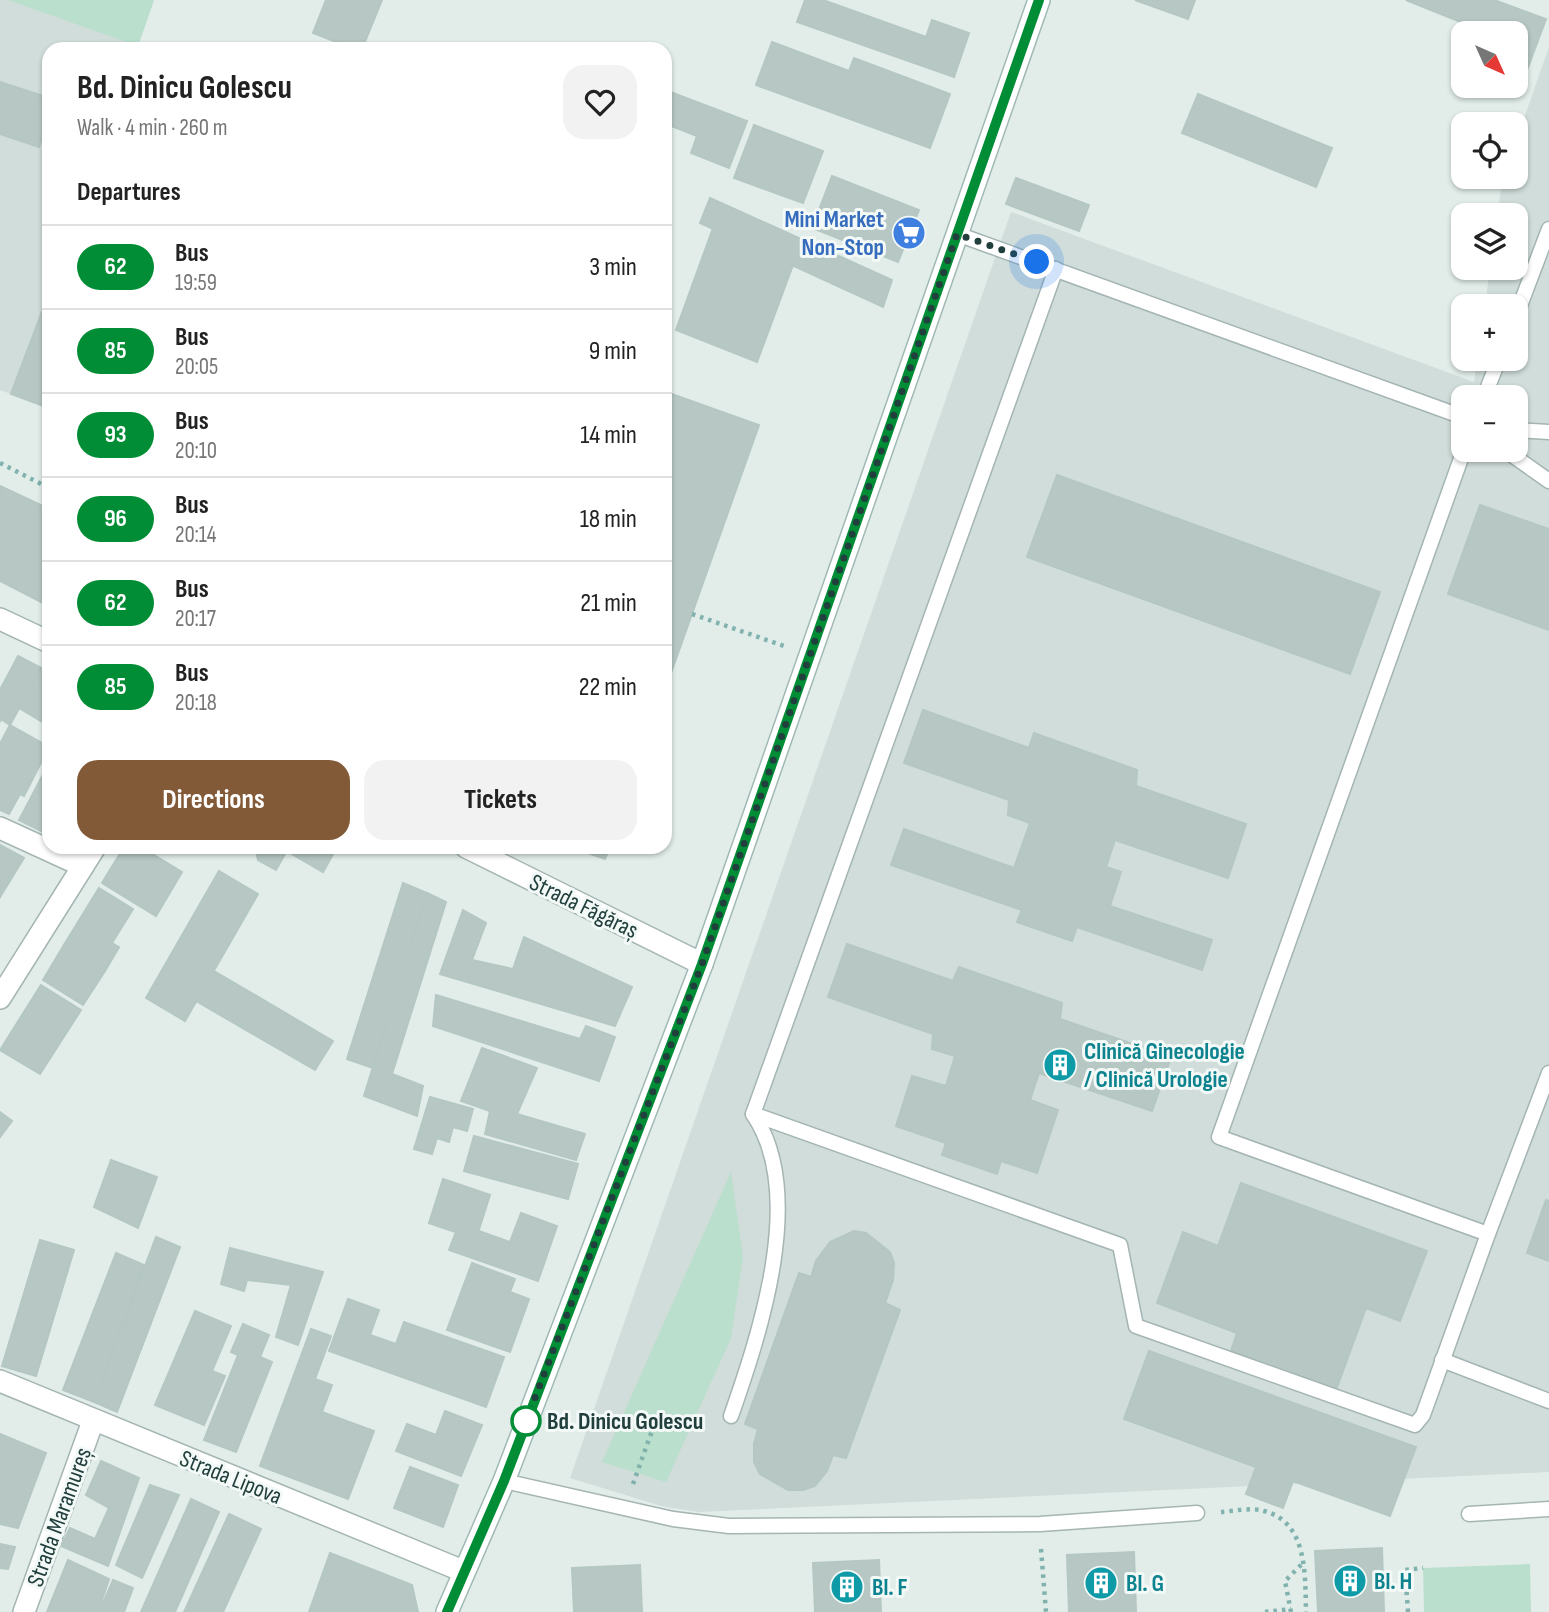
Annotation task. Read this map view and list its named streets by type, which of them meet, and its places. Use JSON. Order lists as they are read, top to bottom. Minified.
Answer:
{"streets":{"main road":["Strada Făgăraș","Strada Lipova","Strada Maramureș"]},"crossings":[["Strada Lipova","Strada Maramureș"]],"places":{"supermarket":["Mini Market Non-Stop"],"building":["Clinică Ginecologie / Clinică Urologie","Bl. H","Bl. G","Bl. F"],"other":["Bd. Dinicu Golescu"]},"lines":["bus line 62"],"north":"bottom right","page":{"map_buttons":["+","−"],"heading":[["Bd. Dinicu Golescu","Walk · 4 min · 260 m"],"Departures"],"list":[{"mark":"62","name":"Bus","note":"19:59","value":"3 min"},{"mark":"85","name":"Bus","note":"20:05","value":"9 min"},{"mark":"93","name":"Bus","note":"20:10","value":"14 min"},{"mark":"96","name":"Bus","note":"20:14","value":"18 min"},{"mark":"62","name":"Bus","note":"20:17","value":"21 min"},{"mark":"85","name":"Bus","note":"20:18","value":"22 min"}],"buttons":["Directions","Tickets"]}}
